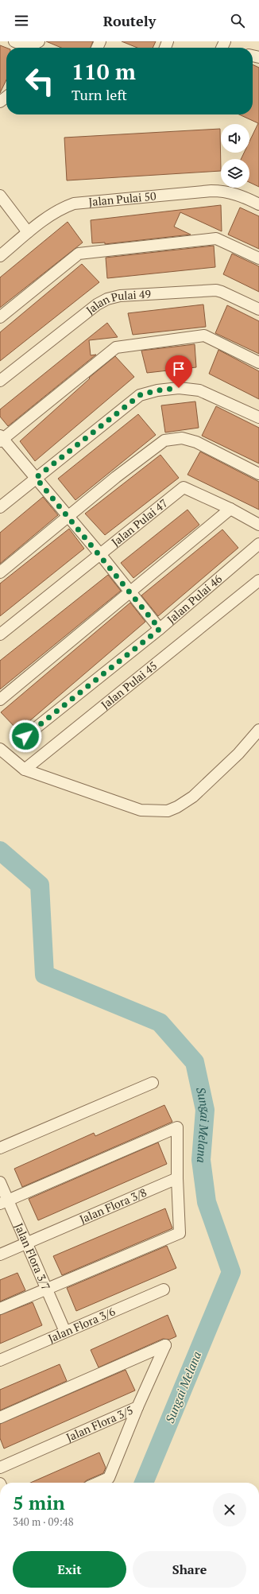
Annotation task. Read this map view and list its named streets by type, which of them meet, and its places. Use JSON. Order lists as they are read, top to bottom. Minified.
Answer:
{"streets":{"street":["Jalan Pulai 50","Jalan Pulai 49","Jalan Pulai 47","Jalan Pulai 46","Jalan Pulai 45","Jalan Flora 3/8","Jalan Flora 3/7","Jalan Flora 3/6","Jalan Flora 3/5"]},"crossings":[["Jalan Flora 3/8","Jalan Flora 3/7"],["Jalan Flora 3/7","Jalan Flora 3/6"]],"water":["Sungai Melana"],"page":{"header":"Routely","turn":["110 m","Turn left"],"heading":["5 min","340 m · 09:48"],"buttons":["Exit","Share"]}}
